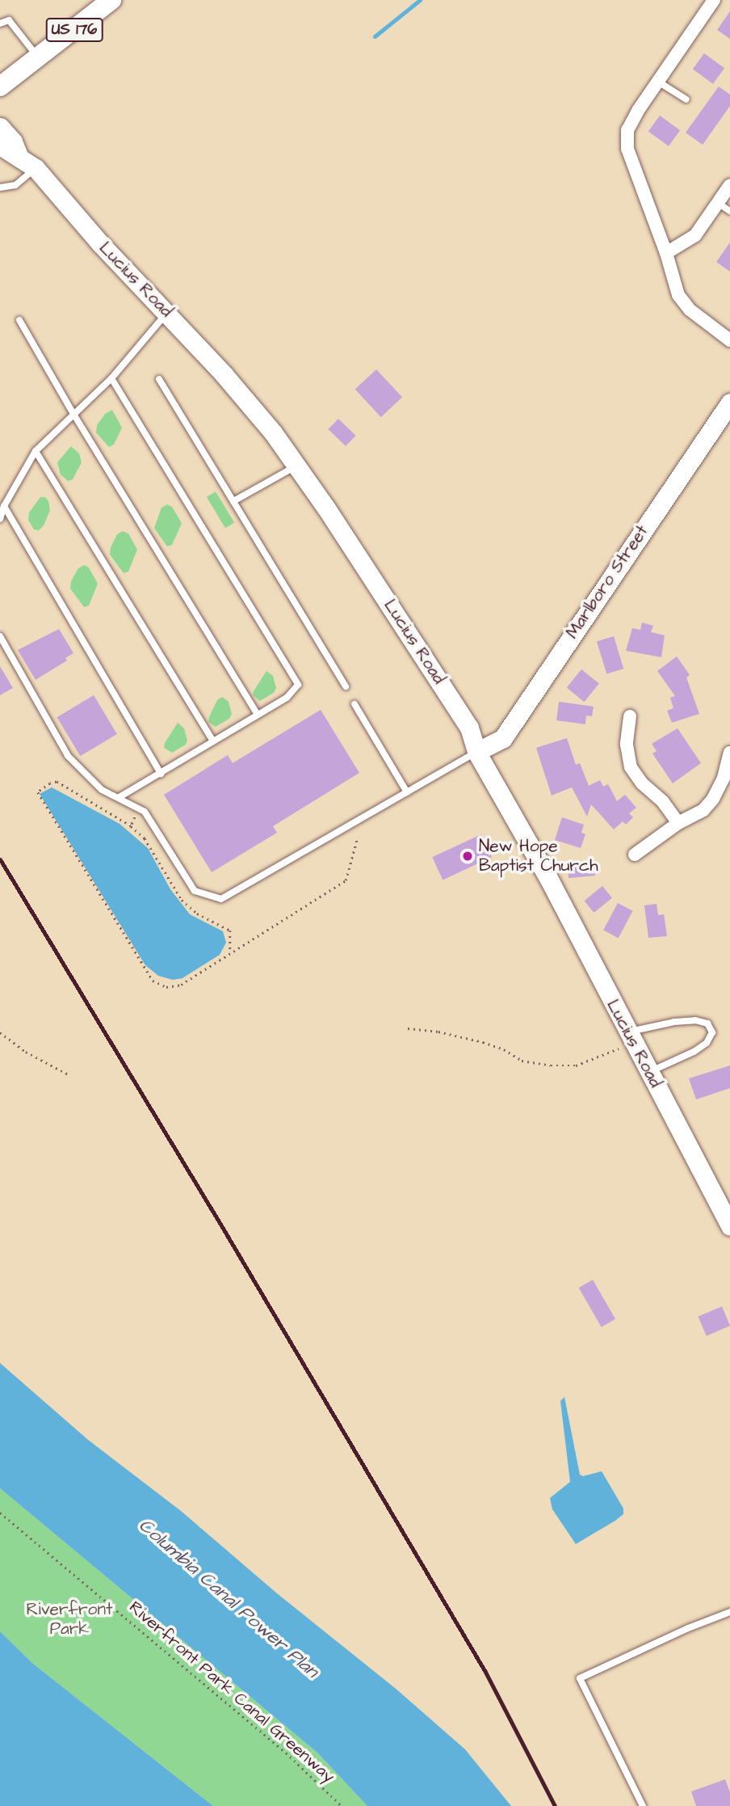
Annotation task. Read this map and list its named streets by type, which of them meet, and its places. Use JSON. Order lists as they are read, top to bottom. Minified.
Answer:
{"streets":{"main road":["US 176"],"street":["Lucius Road","Marlboro Street"],"path":["Riverfront Park Canal Greenway"]},"crossings":[["Lucius Road","Marlboro Street"]],"water":["Columbia Canal Power Plan"],"parks":["Riverfront Park"],"places":["New Hope Baptist Church"]}
